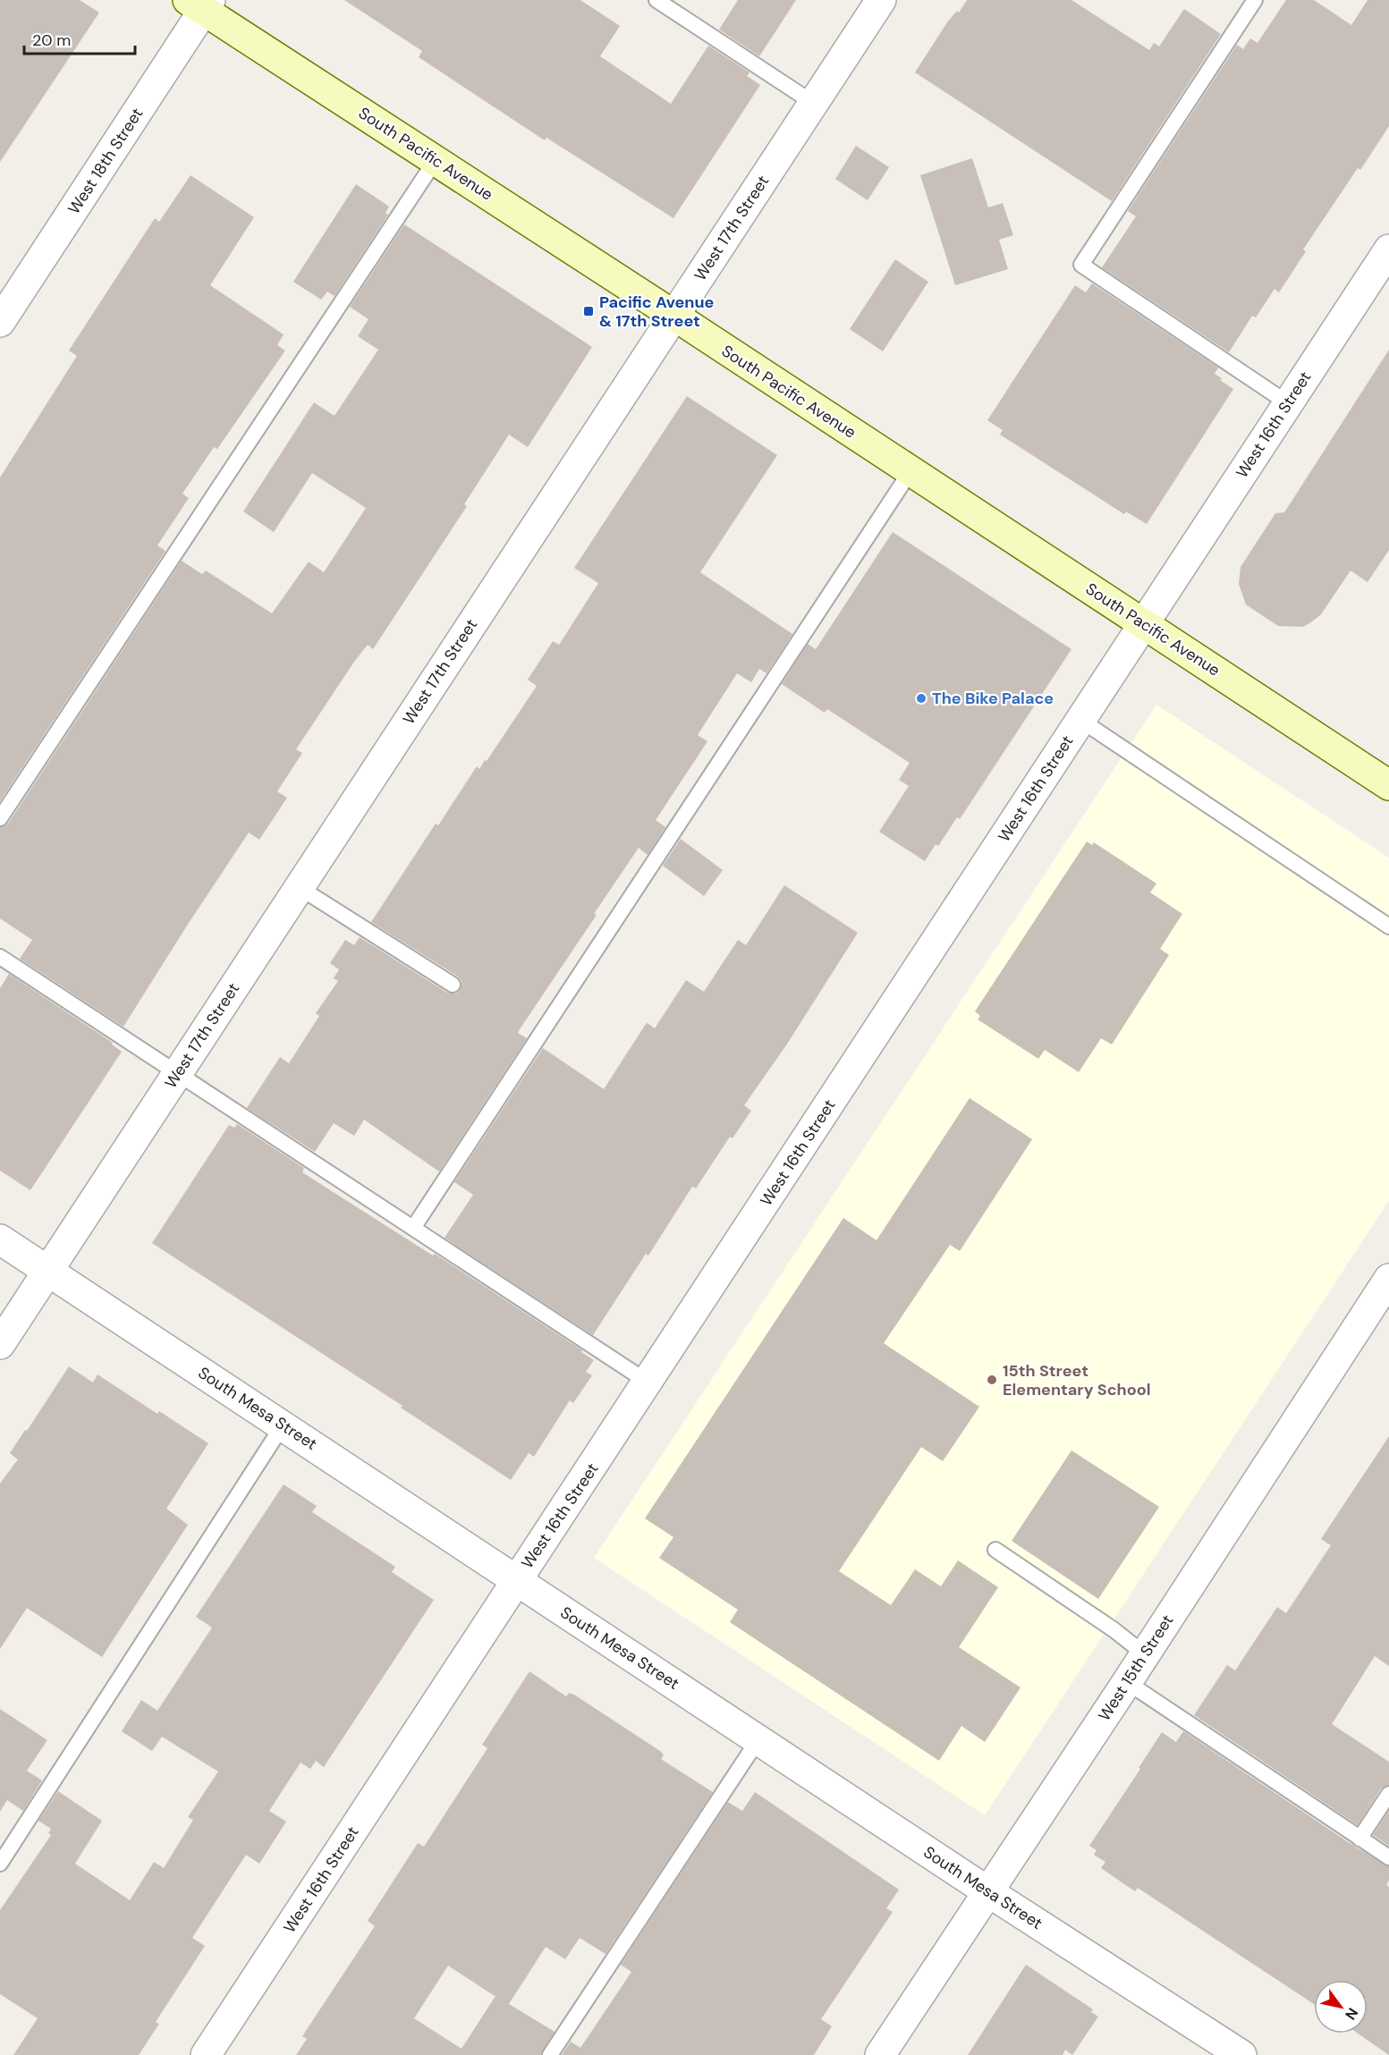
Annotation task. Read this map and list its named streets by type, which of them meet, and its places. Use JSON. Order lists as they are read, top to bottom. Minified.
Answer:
{"streets":{"main road":["South Pacific Avenue"],"street":["West 18th Street","West 17th Street","West 16th Street","South Mesa Street","West 15th Street"]},"crossings":[["South Pacific Avenue","West 18th Street"],["South Pacific Avenue","West 17th Street"],["South Pacific Avenue","West 16th Street"],["West 17th Street","South Mesa Street"],["West 16th Street","South Mesa Street"],["South Mesa Street","West 15th Street"]],"places":{"transit":["Pacific Avenue & 17th Street"],"other":["The Bike Palace","15th Street Elementary School"]},"scale_bar":"20 m","north":"bottom right"}
